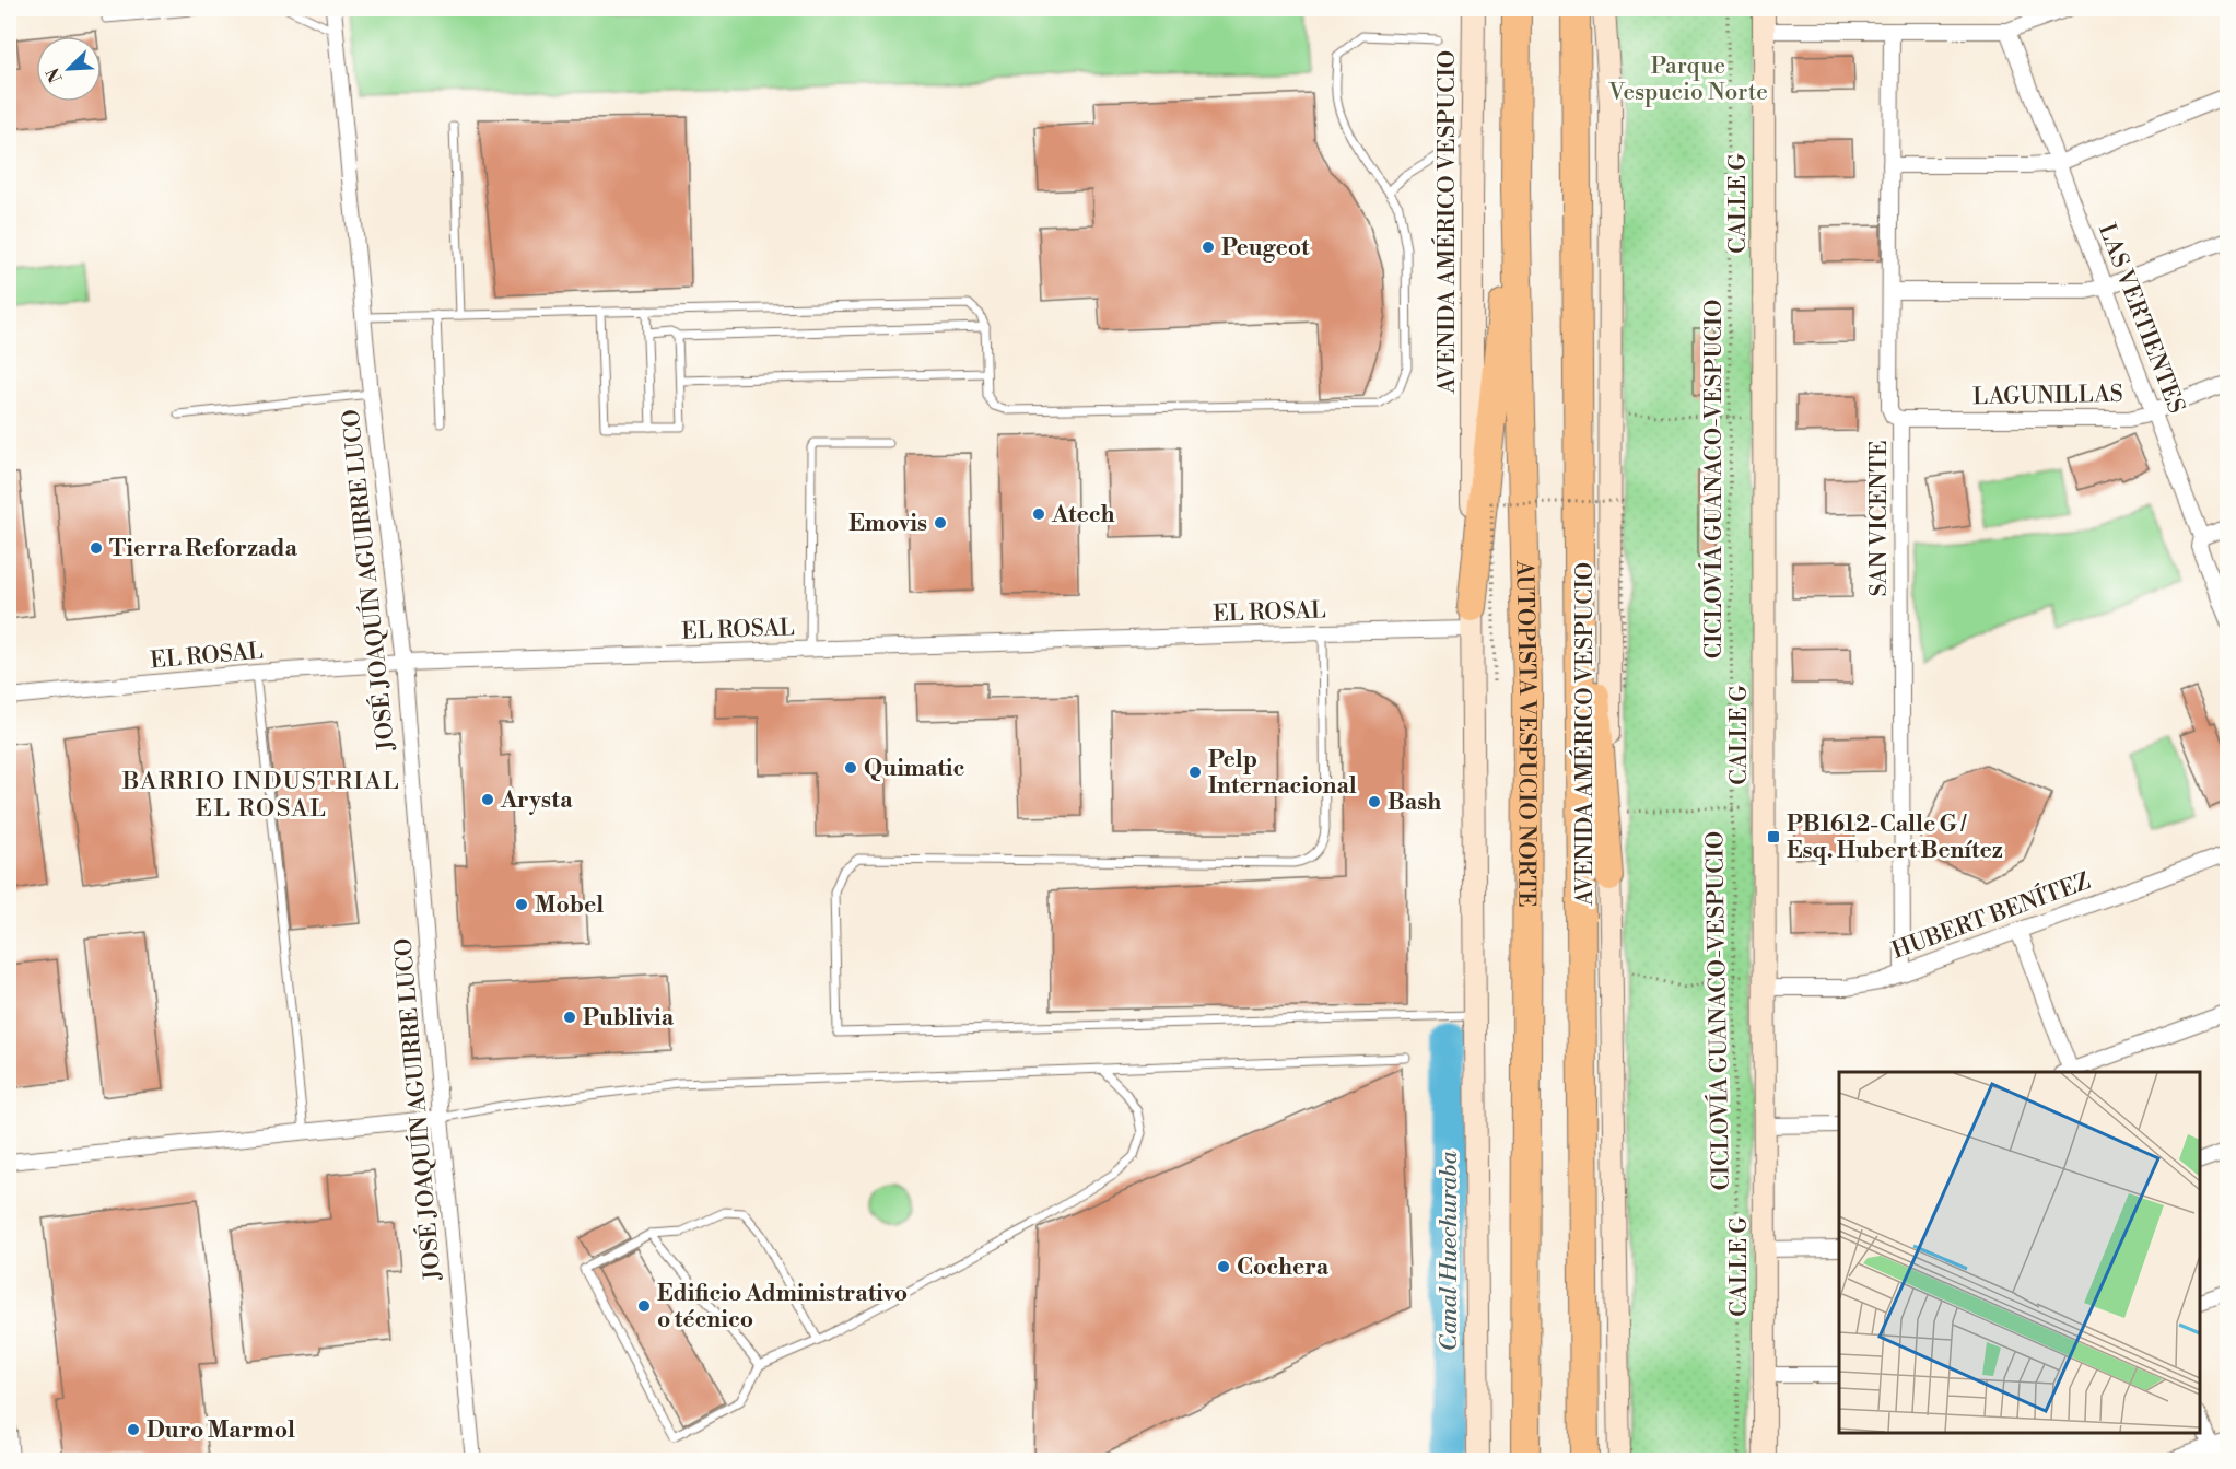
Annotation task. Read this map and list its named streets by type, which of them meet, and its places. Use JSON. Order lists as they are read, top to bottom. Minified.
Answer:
{"streets":{"highway":["AUTOPISTA VESPUCIO NORTE"],"main road":["CALLE G","AVENIDA AMÉRICO VESPUCIO"],"street":["LAS VERTIENTES","LAGUNILLAS","SAN VICENTE","JOSÉ JOAQUÍN AGUIRRE LUCO","EL ROSAL","HUBERT BENÍTEZ"],"path":["CICLOVÍA GUANACO-VESPUCIO"]},"crossings":[["CALLE G","HUBERT BENÍTEZ"],["AVENIDA AMÉRICO VESPUCIO","EL ROSAL"],["LAS VERTIENTES","LAGUNILLAS"],["LAGUNILLAS","SAN VICENTE"],["SAN VICENTE","HUBERT BENÍTEZ"],["JOSÉ JOAQUÍN AGUIRRE LUCO","EL ROSAL"]],"districts":["BARRIO INDUSTRIAL EL ROSAL"],"water":["Canal Huechuraba"],"parks":["Parque Vespucio Norte"],"places":{"other":["Peugeot","Atech","Emovis","Tierra Reforzada","Quimatic","Pelp Internacional","Arysta","Bash","Mobel","Publivia","Cochera","Edificio Administrativo o técnico","Duro Marmol"],"transit":["PB1612-Calle G / Esq. Hubert Benítez"]},"north":"bottom left"}
